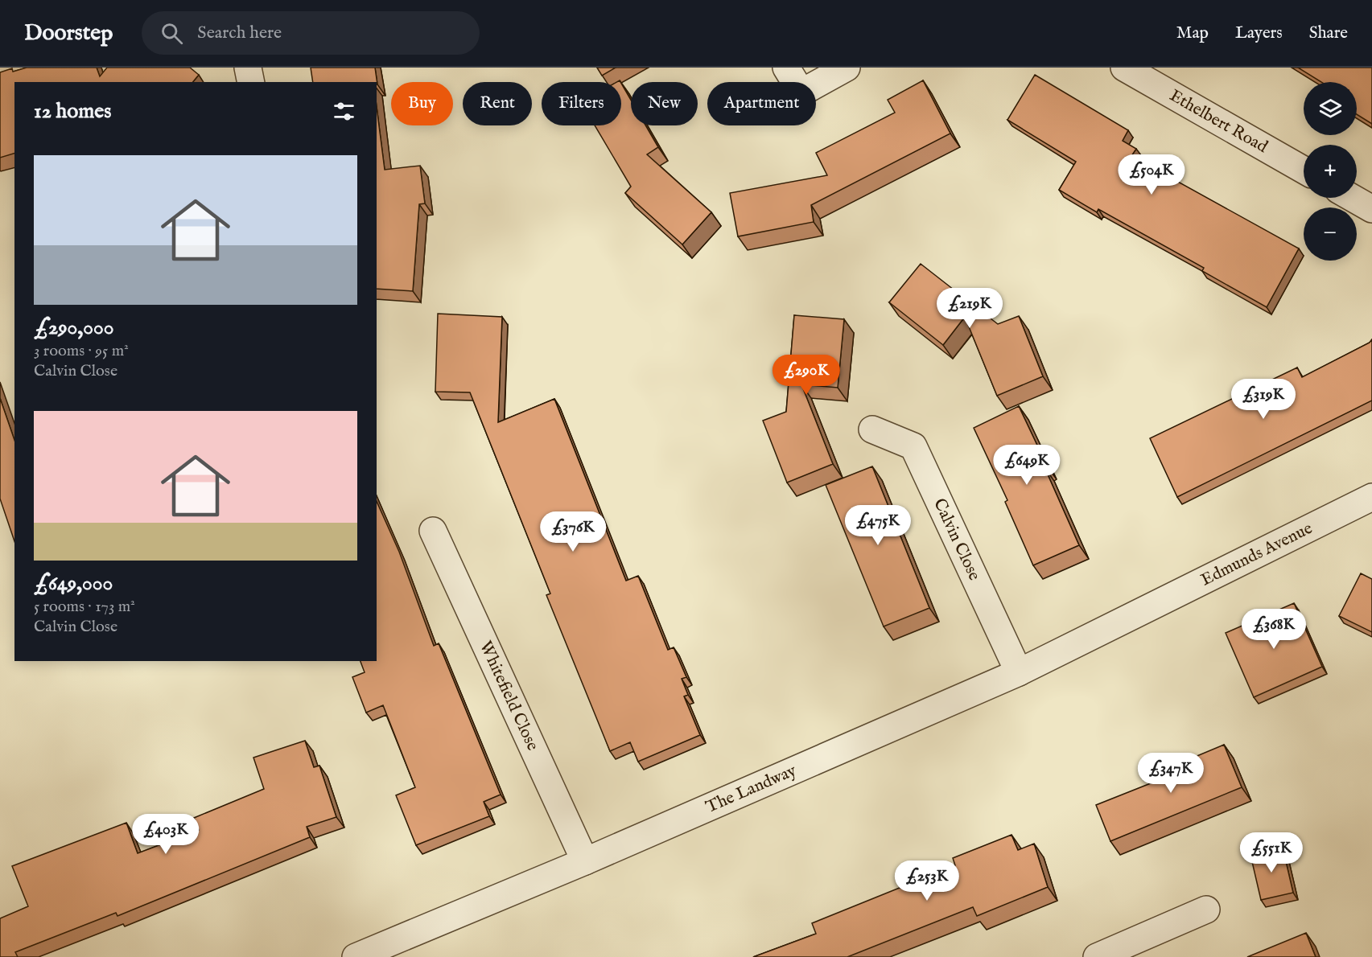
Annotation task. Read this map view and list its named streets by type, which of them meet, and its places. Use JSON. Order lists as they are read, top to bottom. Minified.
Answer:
{"streets":{"street":["Ethelbert Road","Calvin Close","Edmunds Avenue","Whitefield Close","The Landway"]},"crossings":[["Calvin Close","The Landway"],["Edmunds Avenue","The Landway"],["Whitefield Close","The Landway"]],"page":{"header":"Doorstep","search":"Search here","nav":["Map","Layers","Share"],"map_buttons":["+","−"],"chip":["Buy","Rent","Filters","New","Apartment"],"heading":"12 homes","list":[{"name":"£290,000","note":"3 rooms · 95 m² · Calvin Close"},{"name":"£649,000","note":"5 rooms · 173 m² · Calvin Close"}],"price":["£504K","£219K","£290K","£319K","£649K","£475K","£376K","£368K","£347K","£403K","£551K","£253K"]}}
